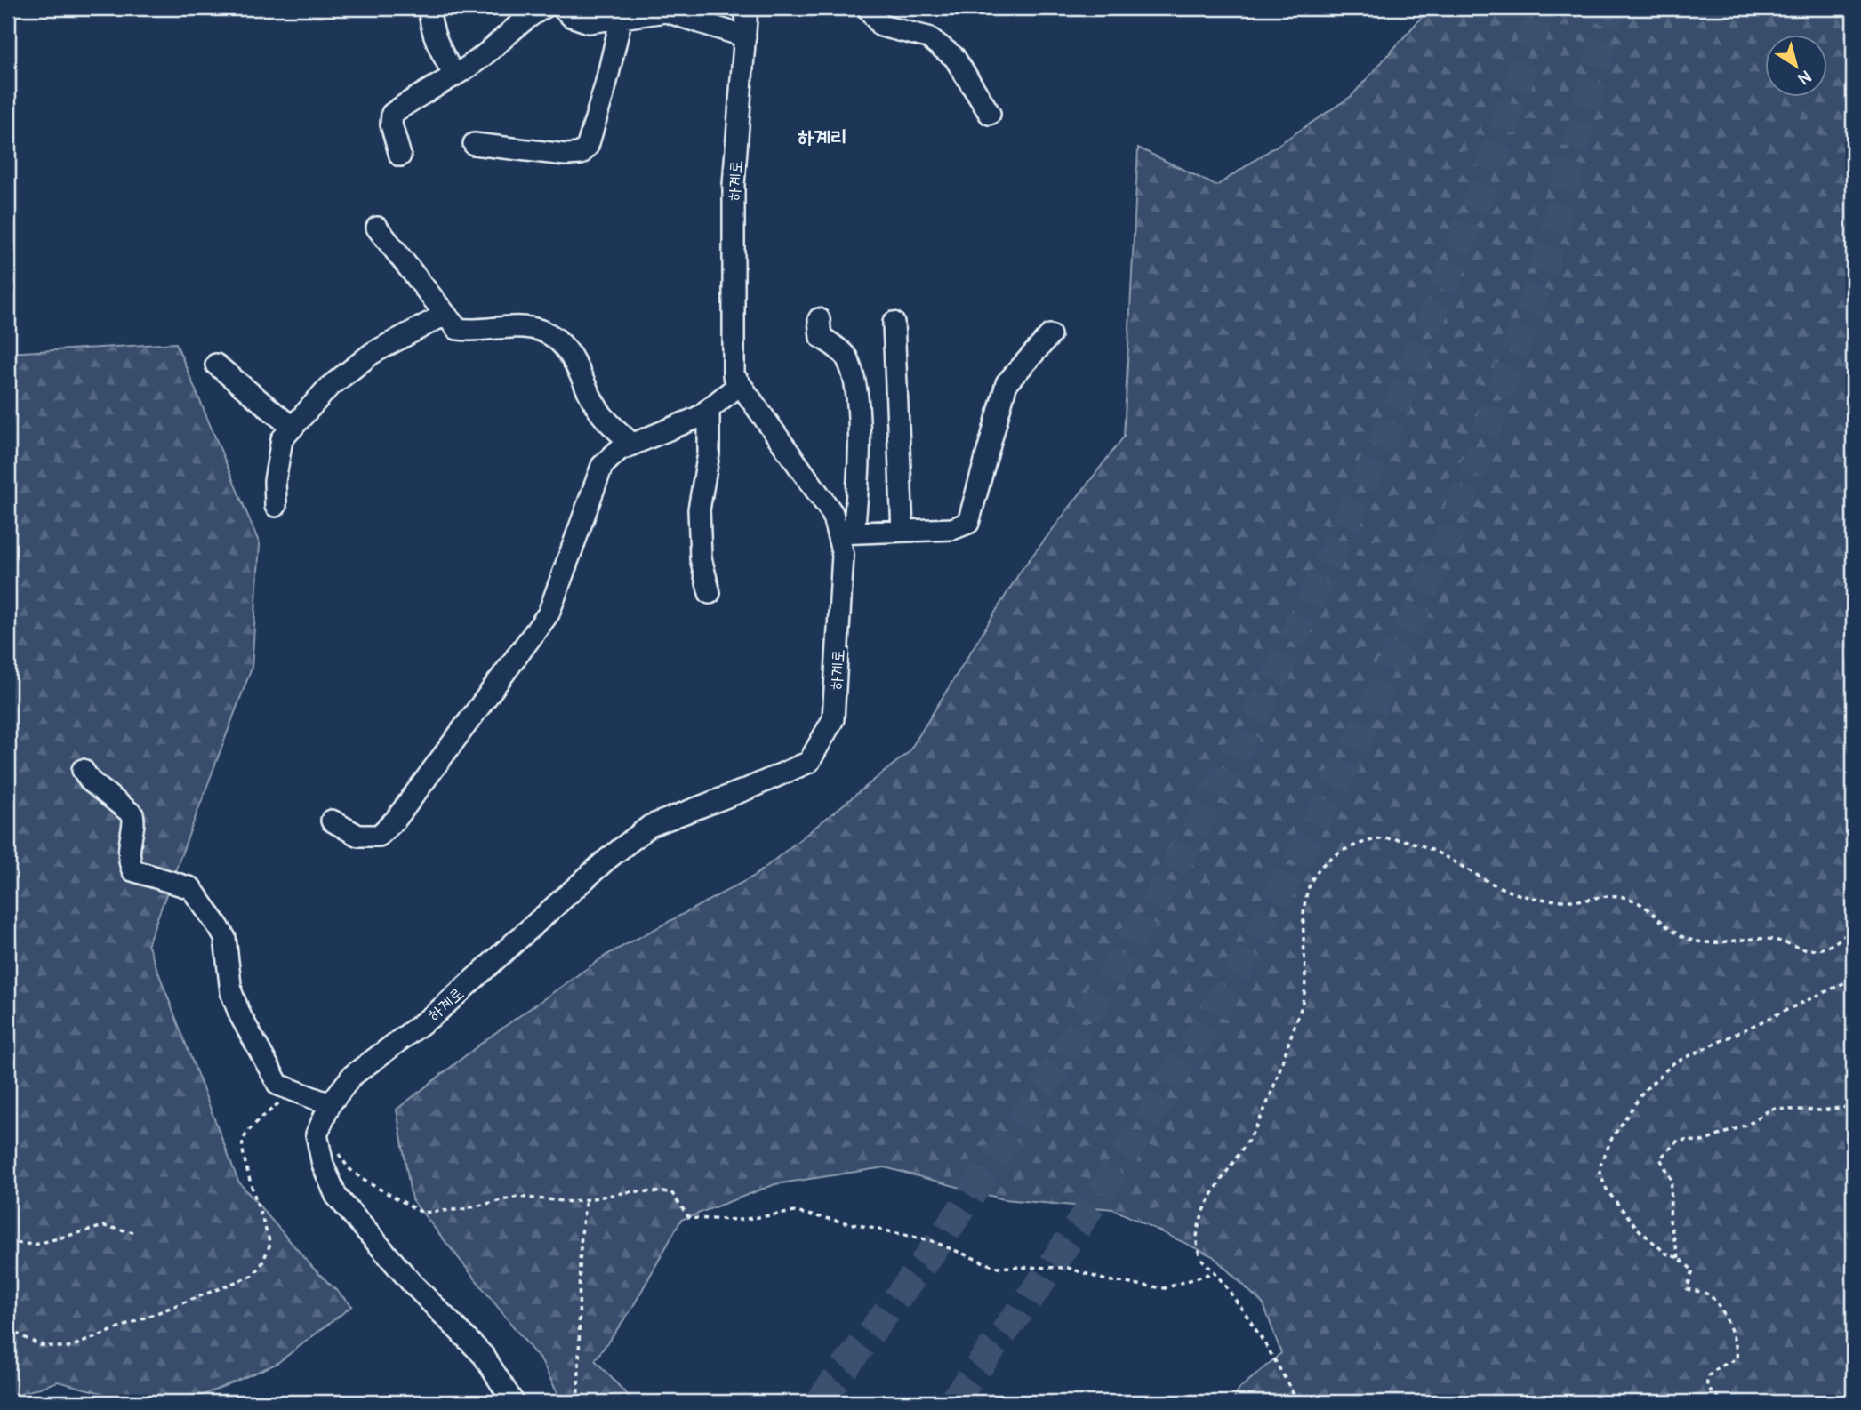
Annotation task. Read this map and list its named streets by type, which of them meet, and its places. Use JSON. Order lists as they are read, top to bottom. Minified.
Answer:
{"streets":{"street":["하계로"]},"districts":["하계리"],"north":"bottom right"}
